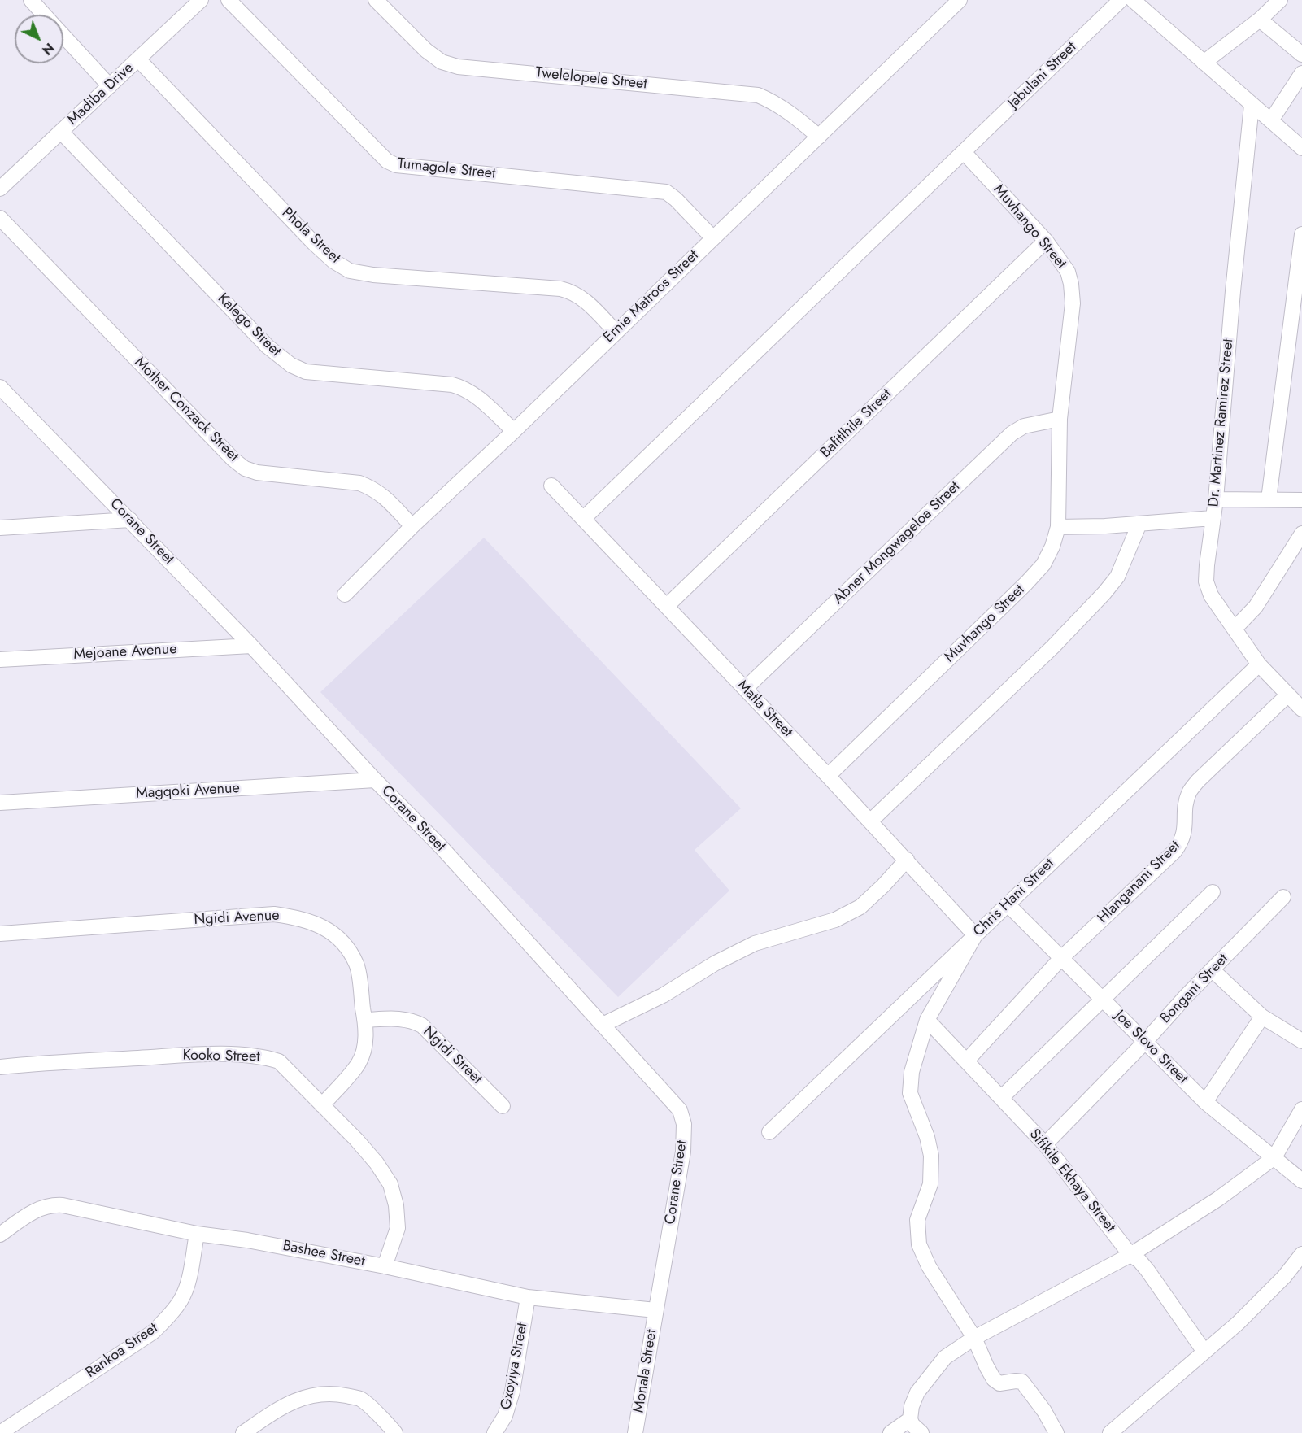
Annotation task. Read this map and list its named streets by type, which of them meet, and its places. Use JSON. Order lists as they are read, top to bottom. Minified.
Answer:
{"streets":{"street":["Jabulani Street","Twelelopele Street","Madiba Drive","Tumagole Street","Muvhango Street","Phola Street","Ernie Matroos Street","Kalego Street","Mother Conzack Street","Dr. Martinez Ramirez Street","Bafitlhile Street","Corane Street","Abner Mongwageloa Street","Mejoane Avenue","Matla Street","Magqoki Avenue","Hlanganani Street","Chris Hani Street","Ngidi Avenue","Bongani Street","Joe Slovo Street","Ngidi Street","Kooko Street","Sifikile Ekhaya Street","Bashee Street","Rankoa Street","Gxoyiya Street","Monala Street"]},"crossings":[["Jabulani Street","Muvhango Street"],["Twelelopele Street","Ernie Matroos Street"],["Madiba Drive","Phola Street"],["Madiba Drive","Kalego Street"],["Tumagole Street","Ernie Matroos Street"],["Muvhango Street","Bafitlhile Street"],["Muvhango Street","Abner Mongwageloa Street"],["Muvhango Street","Matla Street"],["Phola Street","Ernie Matroos Street"],["Ernie Matroos Street","Kalego Street"],["Ernie Matroos Street","Mother Conzack Street"],["Dr. Martinez Ramirez Street","Hlanganani Street"],["Dr. Martinez Ramirez Street","Chris Hani Street"],["Bafitlhile Street","Matla Street"],["Corane Street","Mejoane Avenue"],["Corane Street","Magqoki Avenue"],["Corane Street","Bashee Street"],["Corane Street","Monala Street"],["Abner Mongwageloa Street","Matla Street"],["Matla Street","Chris Hani Street"],["Hlanganani Street","Joe Slovo Street"],["Hlanganani Street","Sifikile Ekhaya Street"],["Chris Hani Street","Joe Slovo Street"],["Ngidi Avenue","Ngidi Street"],["Ngidi Avenue","Kooko Street"],["Bongani Street","Joe Slovo Street"],["Bongani Street","Sifikile Ekhaya Street"],["Kooko Street","Bashee Street"],["Bashee Street","Rankoa Street"],["Bashee Street","Gxoyiya Street"],["Bashee Street","Monala Street"]],"north":"bottom right"}
